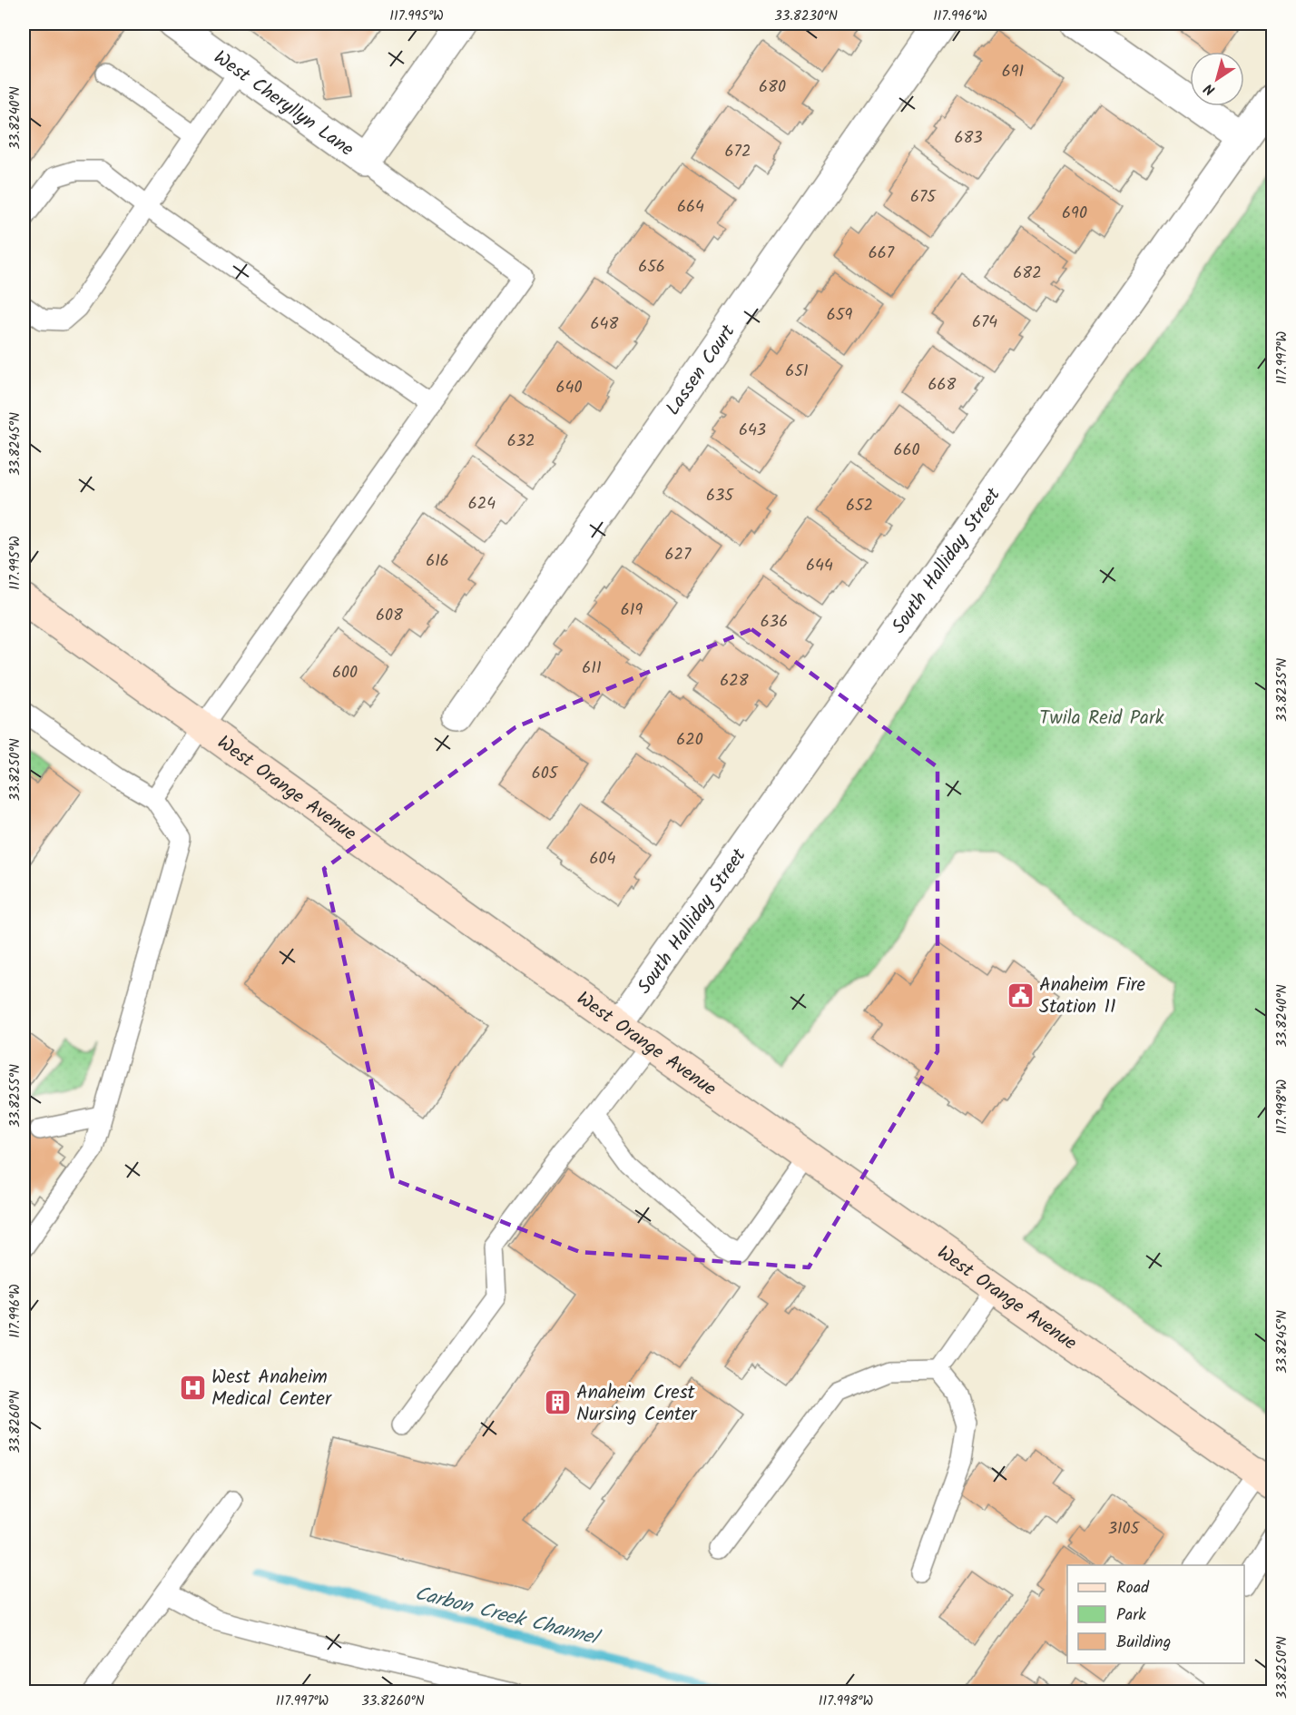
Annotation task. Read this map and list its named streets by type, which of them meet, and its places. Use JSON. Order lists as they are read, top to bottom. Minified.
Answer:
{"streets":{"street":["West Cheryllyn Lane","Lassen Court","South Halliday Street","West Orange Avenue"]},"crossings":[["South Halliday Street","West Orange Avenue"]],"water":["Carbon Creek Channel"],"parks":["Twila Reid Park"],"places":{"public building":["Anaheim Fire Station 11"],"hospital":["West Anaheim Medical Center"],"building":["Anaheim Crest Nursing Center"]},"house_numbers":["691","680","683","672","675","664","690","667","656","682","659","674","648","651","668","640","643","632","660","635","624","652","627","616","644","619","608","636","611","600","628","620","605","604","3105"],"legend":["Road","Park","Building"],"north":"bottom left","coordinates":["117.995°W","33.8230°N","117.996°W","33.8240°N","117.997°W","33.8245°N","33.8235°N","33.8250°N","33.8255°N","117.998°W","33.8260°N"]}
